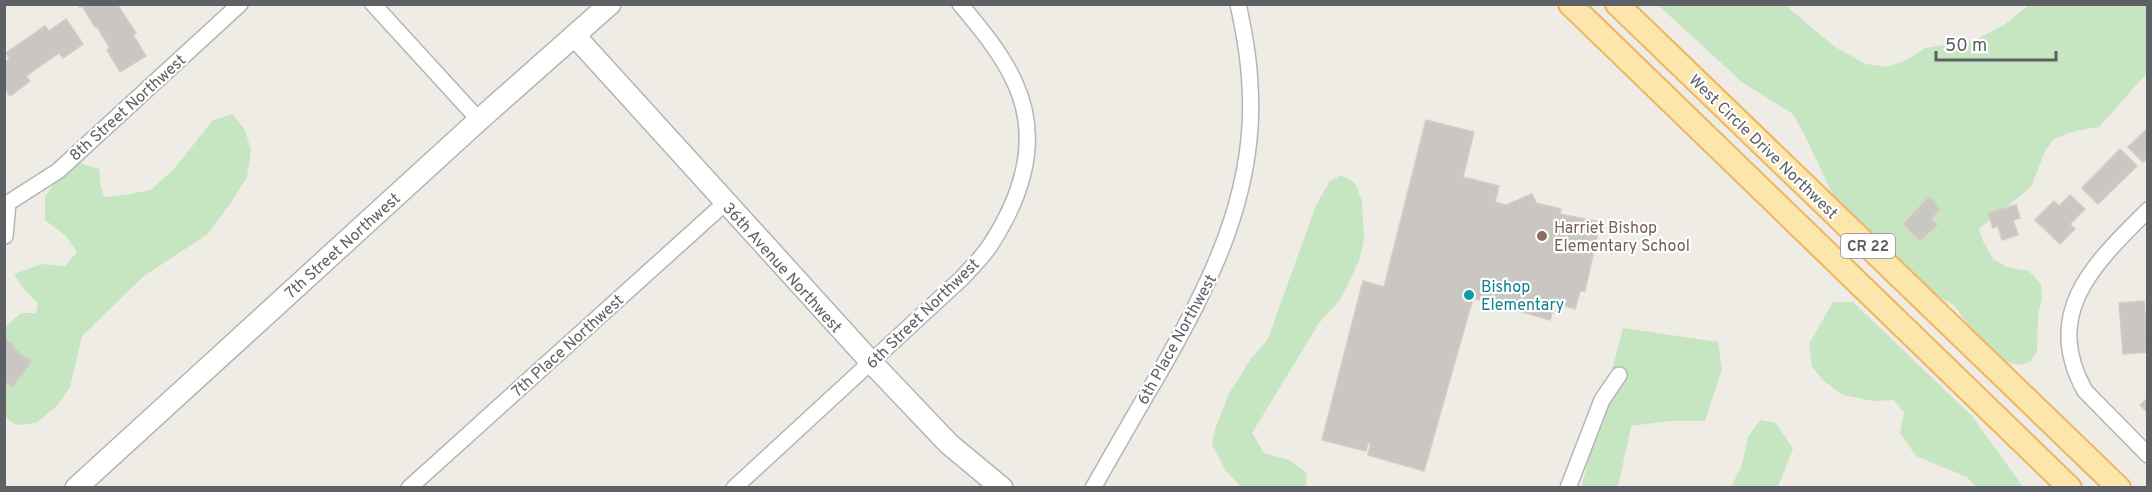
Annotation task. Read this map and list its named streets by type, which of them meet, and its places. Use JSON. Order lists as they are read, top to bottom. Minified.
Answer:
{"streets":{"main road":["West Circle Drive Northwest","CR 22"],"street":["8th Street Northwest","7th Street Northwest","36th Avenue Northwest","6th Street Northwest","6th Place Northwest","7th Place Northwest"]},"crossings":[["7th Street Northwest","36th Avenue Northwest"],["36th Avenue Northwest","6th Street Northwest"],["36th Avenue Northwest","7th Place Northwest"]],"places":["Harriet Bishop Elementary School","Bishop Elementary"],"scale_bar":"50 m"}
